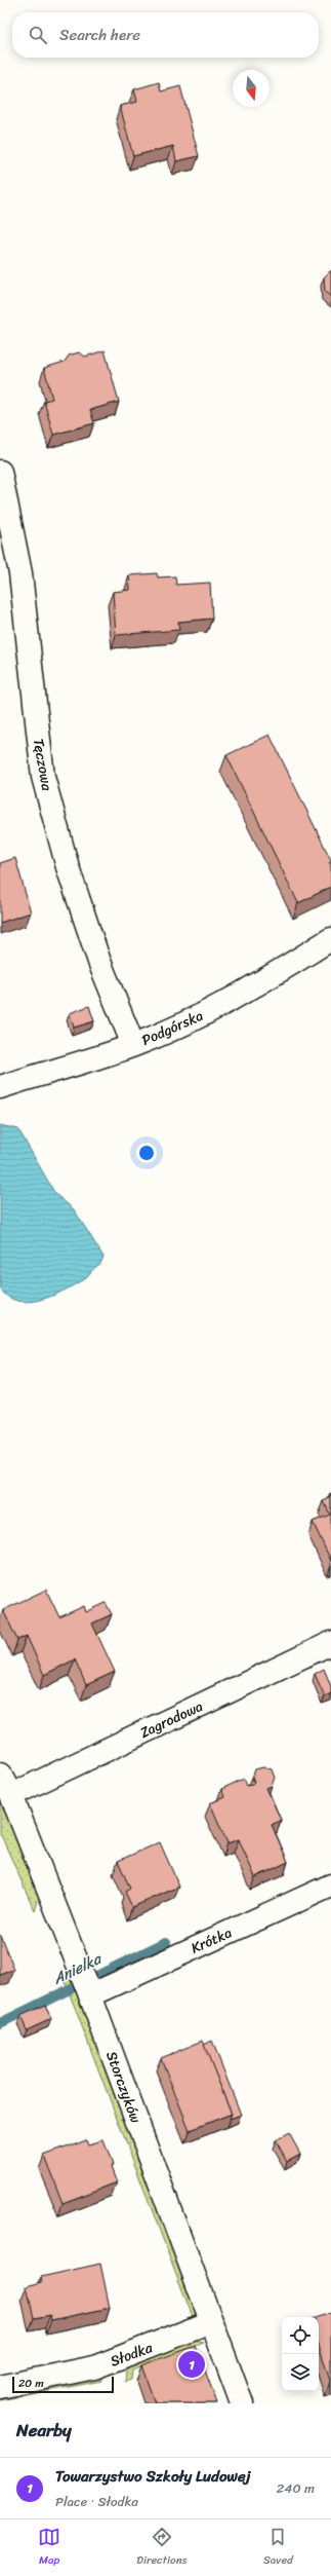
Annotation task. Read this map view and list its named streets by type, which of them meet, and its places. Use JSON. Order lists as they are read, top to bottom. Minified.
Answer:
{"streets":{"street":["Tęczowa","Podgórska","Zagrodowa","Krótka","Storczyków","Słodka"]},"crossings":[["Tęczowa","Podgórska"],["Zagrodowa","Storczyków"],["Krótka","Storczyków"],["Storczyków","Słodka"]],"water":["Anielka"],"scale_bar":"20 m","north":"bottom","page":{"search":"Search here","pins":"1","scale":"20 m","heading":"Nearby","list":[{"mark":"1","name":"Towarzystwo Szkoły Ludowej","note":"Place · Słodka","value":"240 m"}],"nav":["Map","Directions","Saved"]}}
